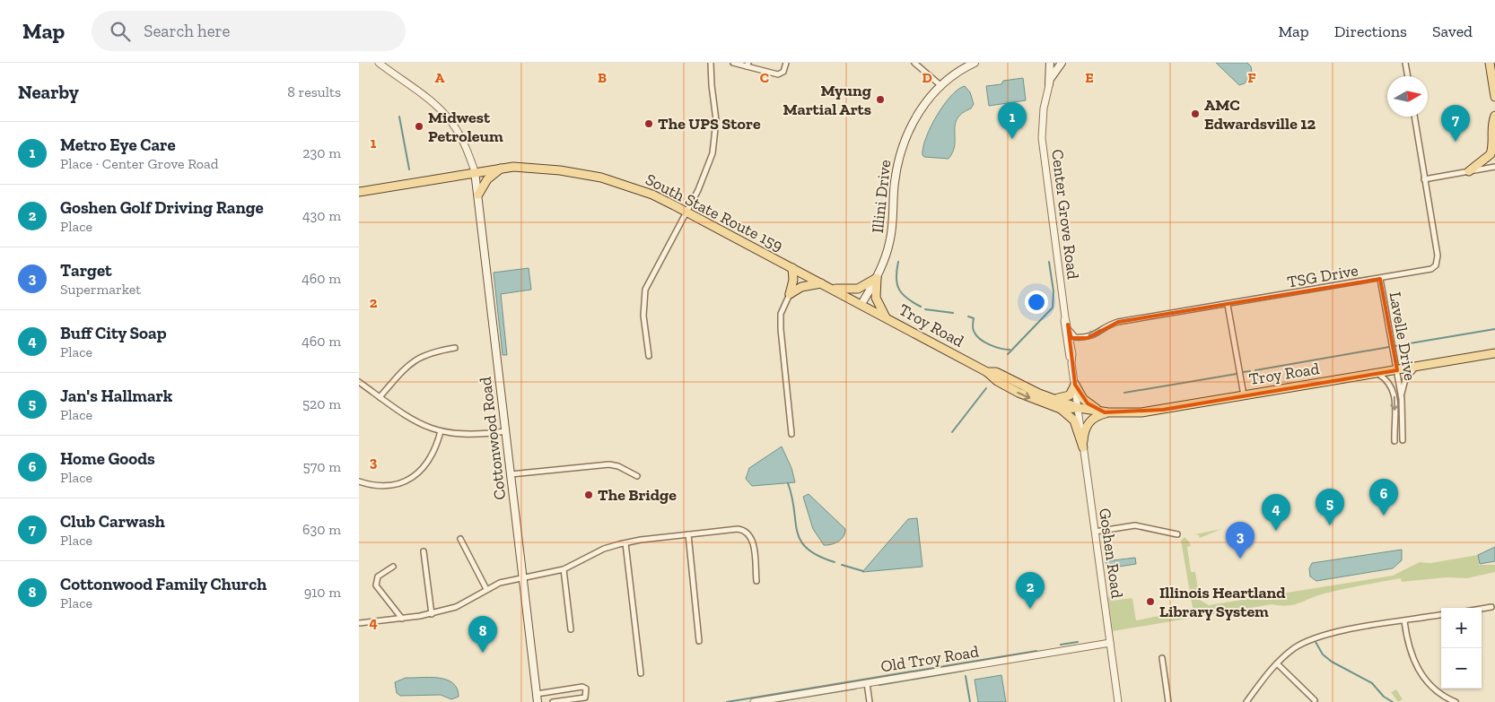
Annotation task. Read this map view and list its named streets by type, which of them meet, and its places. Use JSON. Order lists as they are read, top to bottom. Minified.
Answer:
{"streets":{"main road":["Illini Drive","South State Route 159","Troy Road","Cottonwood Road"],"street":["Center Grove Road","TSG Drive","Lavelle Drive","Goshen Road","Old Troy Road"]},"crossings":[["Illini Drive","South State Route 159"],["Illini Drive","Troy Road"],["South State Route 159","Troy Road"],["South State Route 159","Cottonwood Road"],["Center Grove Road","TSG Drive"],["Center Grove Road","Troy Road"],["Center Grove Road","Goshen Road"],["TSG Drive","Lavelle Drive"],["Troy Road","Lavelle Drive"],["Troy Road","Goshen Road"],["Goshen Road","Old Troy Road"]],"places":["Myung Martial Arts","AMC Edwardsville 12","The UPS Store","Midwest Petroleum","The Bridge","Illinois Heartland Library System"],"north":"right","page":{"header":"Map","search":"Search here","nav":["Map","Directions","Saved"],"heading":["Nearby","8 results"],"pins":["1","7","6","5","4","3","2","8"],"list":[{"mark":"1","name":"Metro Eye Care","note":"Place · Center Grove Road","value":"230 m"},{"mark":"2","name":"Goshen Golf Driving Range","note":"Place","value":"430 m"},{"mark":"3","name":"Target","note":"Supermarket","value":"460 m"},{"mark":"4","name":"Buff City Soap","note":"Place","value":"460 m"},{"mark":"5","name":"Jan's Hallmark","note":"Place","value":"520 m"},{"mark":"6","name":"Home Goods","note":"Place","value":"570 m"},{"mark":"7","name":"Club Carwash","note":"Place","value":"630 m"},{"mark":"8","name":"Cottonwood Family Church","note":"Place","value":"910 m"}],"map_buttons":["+","−"]},"grid":{"columns":["A","B","C","D","E","F"],"rows":["1","2","3","4"]}}
